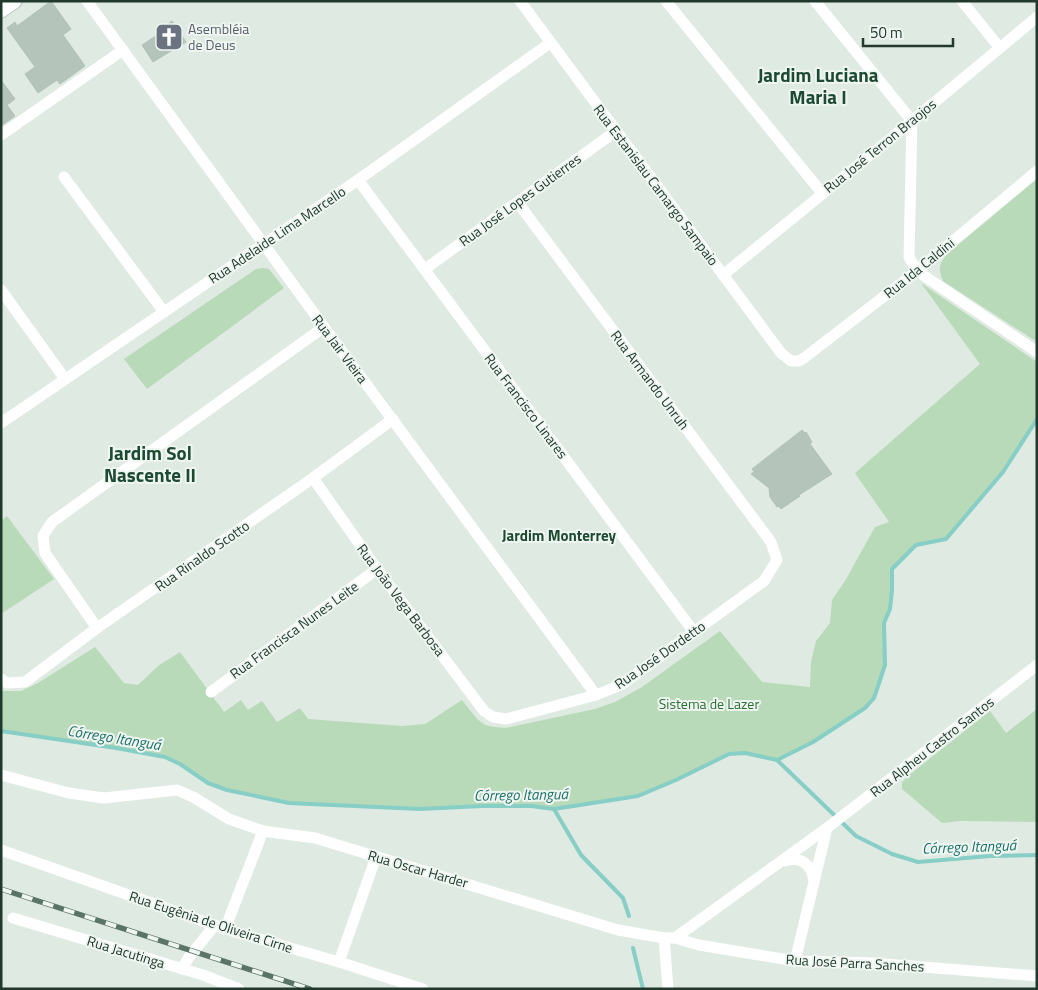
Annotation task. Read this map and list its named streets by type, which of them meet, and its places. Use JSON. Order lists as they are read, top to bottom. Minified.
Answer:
{"streets":{"street":["Rua José Terron Braojos","Rua Estanislau Camargo Sampaio","Rua José Lopes Gutierres","Rua Adelaide Lima Marcello","Rua Ida Caldini","Rua Jair Vieira","Rua Armando Unruh","Rua Francisco Linares","Rua Rinaldo Scotto","Rua João Vega Barbosa","Rua Francisca Nunes Leite","Rua José Dordetto","Rua Alpheu Castro Santos","Rua Oscar Harder","Rua Eugênia de Oliveira Cirne","Rua Jacutinga","Rua José Parra Sanches"]},"crossings":[["Rua José Terron Braojos","Rua Estanislau Camargo Sampaio"],["Rua Estanislau Camargo Sampaio","Rua José Lopes Gutierres"],["Rua Estanislau Camargo Sampaio","Rua Adelaide Lima Marcello"],["Rua Estanislau Camargo Sampaio","Rua Ida Caldini"],["Rua José Lopes Gutierres","Rua Armando Unruh"],["Rua José Lopes Gutierres","Rua Francisco Linares"],["Rua Adelaide Lima Marcello","Rua Jair Vieira"],["Rua Adelaide Lima Marcello","Rua Francisco Linares"],["Rua Jair Vieira","Rua Rinaldo Scotto"],["Rua Jair Vieira","Rua José Dordetto"],["Rua Armando Unruh","Rua José Dordetto"],["Rua Francisco Linares","Rua José Dordetto"],["Rua Rinaldo Scotto","Rua João Vega Barbosa"],["Rua João Vega Barbosa","Rua Francisca Nunes Leite"],["Rua João Vega Barbosa","Rua José Dordetto"],["Rua Alpheu Castro Santos","Rua Oscar Harder"],["Rua Alpheu Castro Santos","Rua José Parra Sanches"],["Rua Oscar Harder","Rua José Parra Sanches"]],"districts":["Jardim Luciana Maria I","Jardim Sol Nascente II","Jardim Monterrey"],"water":["Córrego Itanguá"],"parks":["Sistema de Lazer"],"places":{"church":["Asembléia de Deus"]},"scale_bar":"50 m"}
